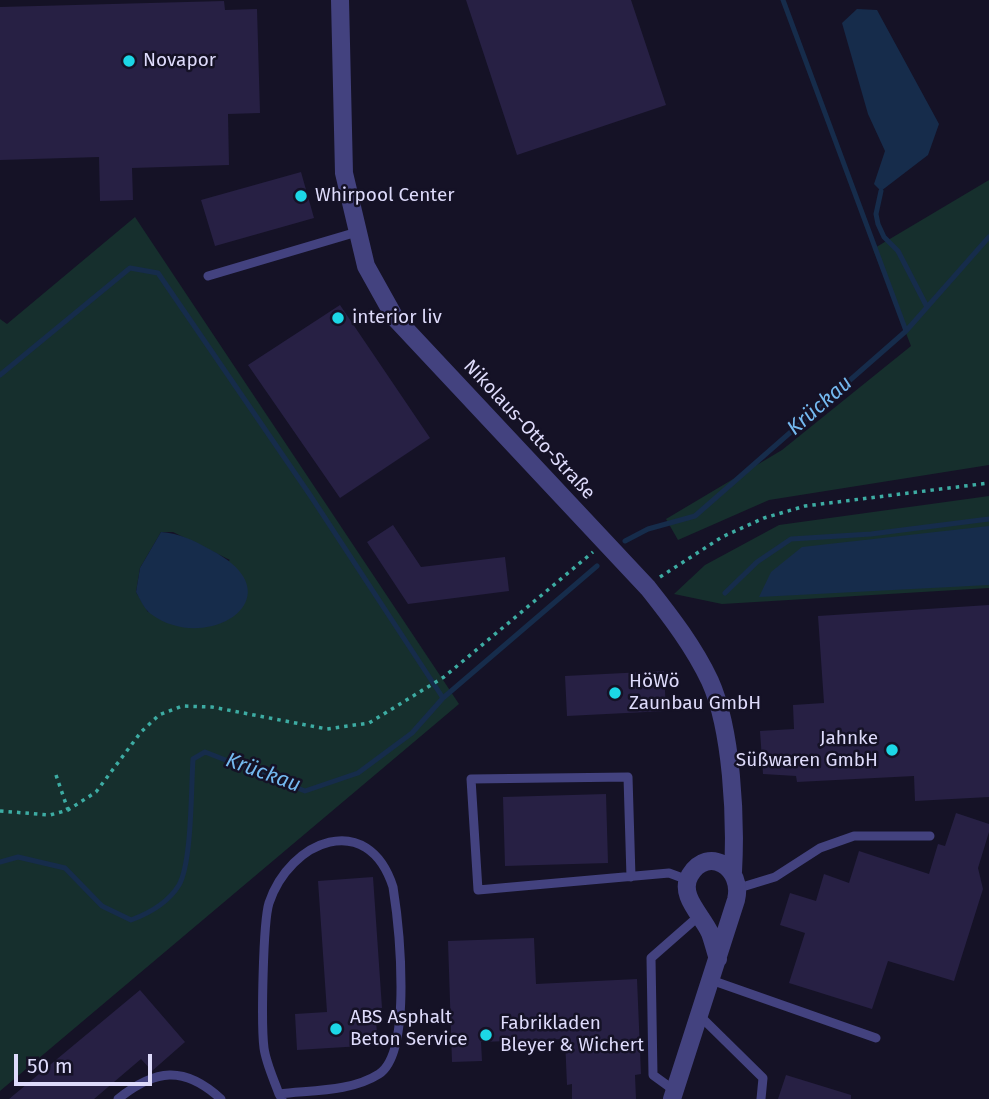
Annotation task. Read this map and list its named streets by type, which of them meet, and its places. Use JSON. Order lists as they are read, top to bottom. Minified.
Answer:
{"streets":{"street":["Nikolaus-Otto-Straße"]},"water":["Krückau"],"places":["Novapor","Whirpool Center","interior liv","HöWö Zaunbau GmbH","Jahnke Süßwaren GmbH","ABS Asphalt Beton Service","Fabrikladen Bleyer & Wichert"],"scale_bar":"50 m"}
